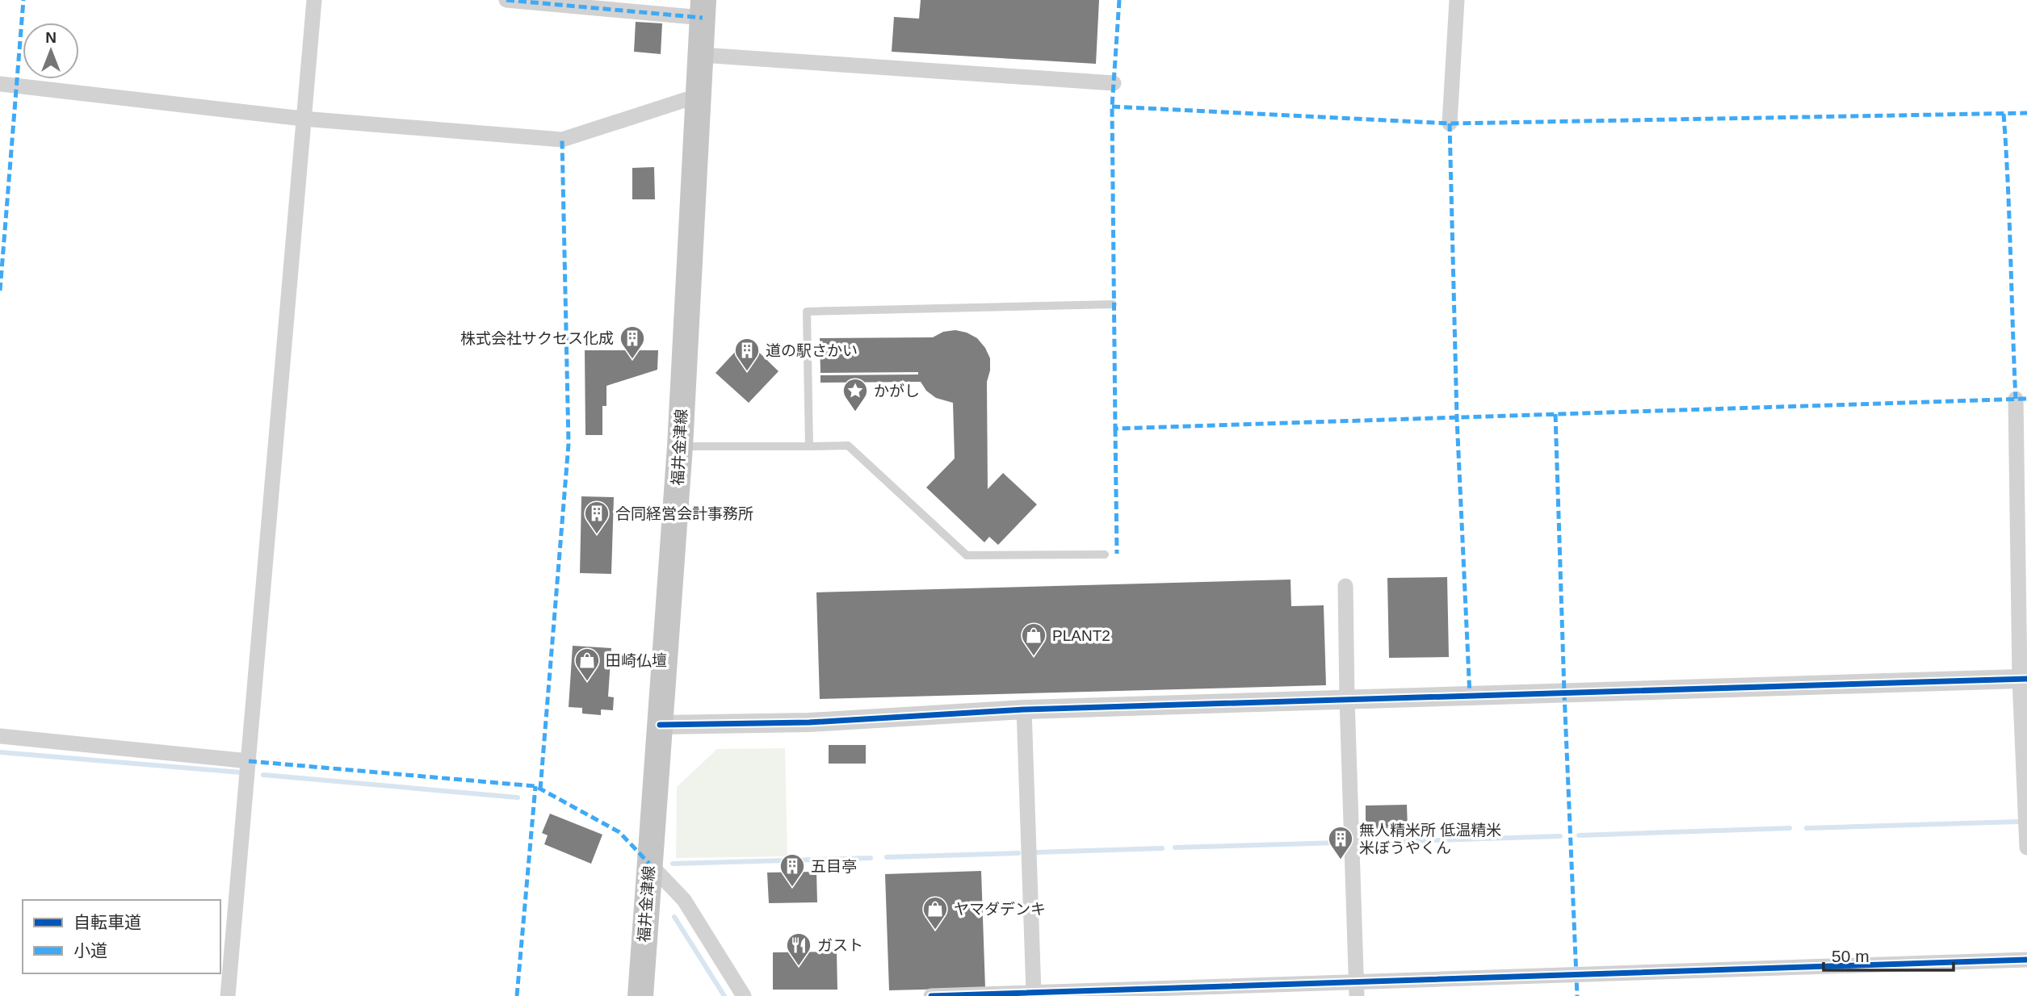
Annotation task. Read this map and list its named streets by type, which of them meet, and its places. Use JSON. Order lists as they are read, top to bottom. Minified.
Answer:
{"streets":{"main road":["福井金津線"]},"places":{"building":["株式会社サクセス化成","道の駅さかい","合同経営会計事務所","無人精米所 低温精米 米ぼうやくん","五目亭"],"place":["かがし"],"shop":["PLANT2","田崎仏壇","ヤマダデンキ"],"restaurant":["ガスト"]},"legend":["自転車道","小道"],"scale_bar":"50 m","north":"top"}
